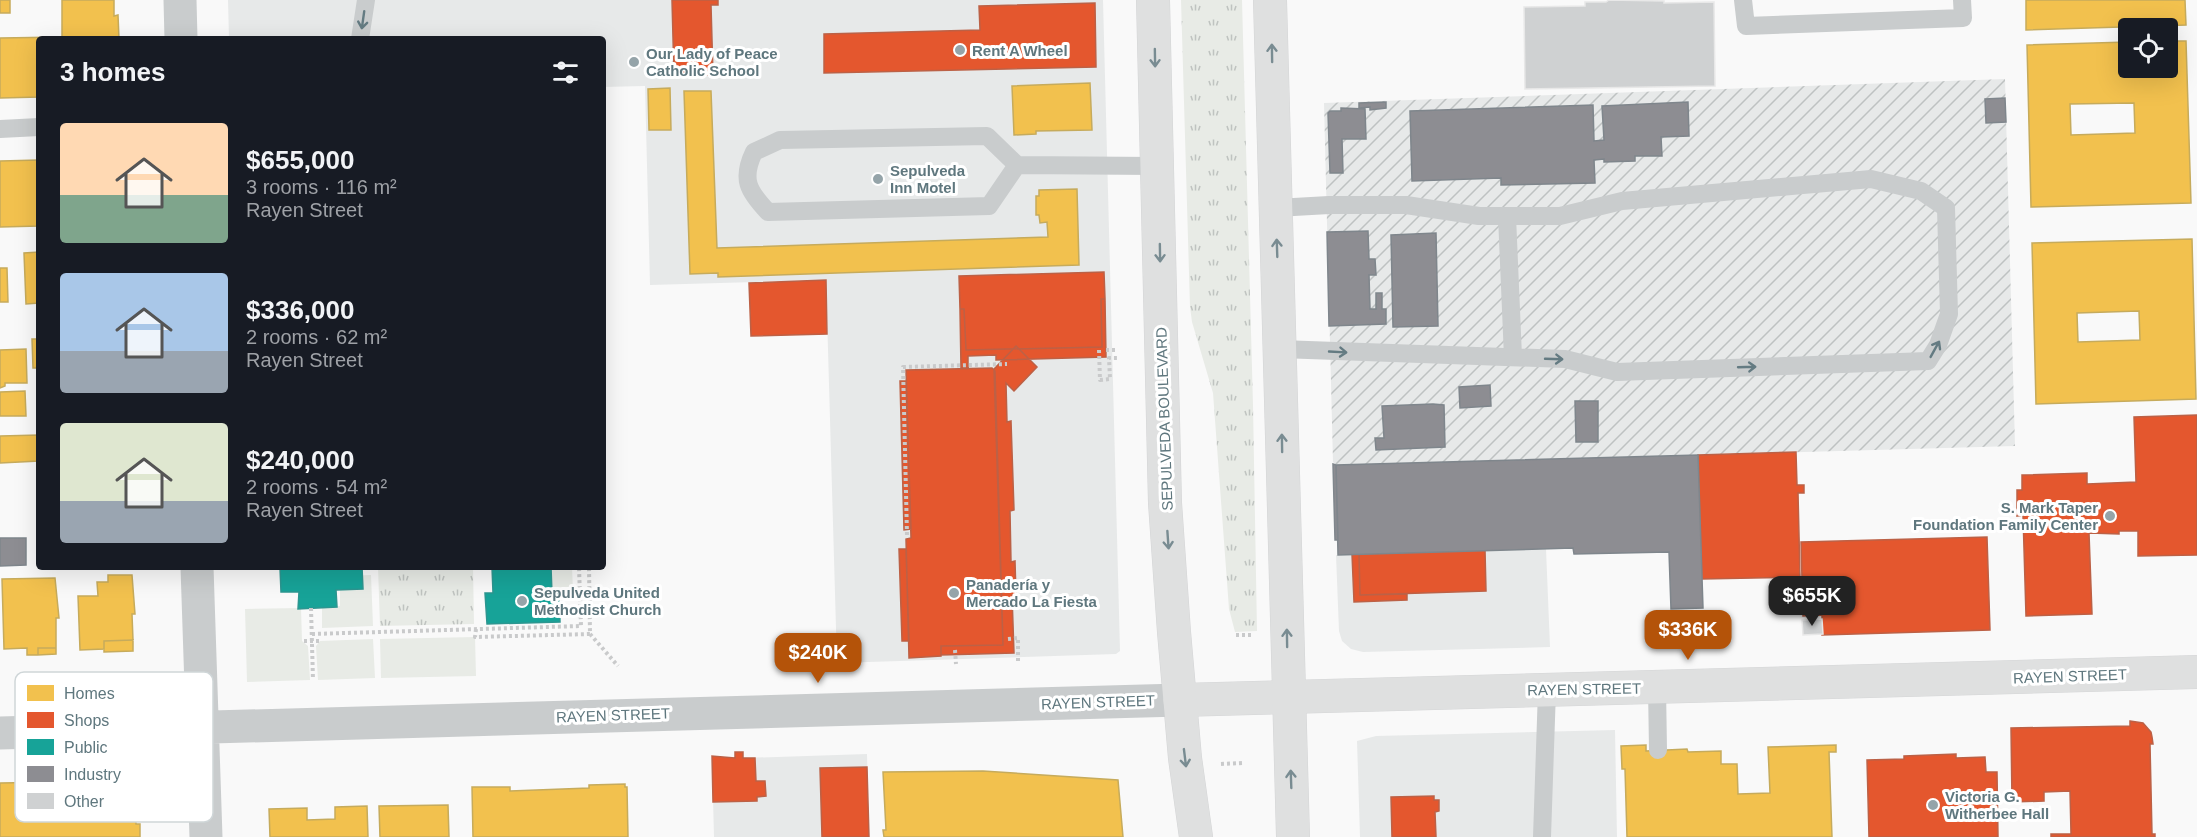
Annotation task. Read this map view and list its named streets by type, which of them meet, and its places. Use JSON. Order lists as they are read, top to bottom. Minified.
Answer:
{"streets":{"main road":["SEPULVEDA BOULEVARD","RAYEN STREET"]},"crossings":[["SEPULVEDA BOULEVARD","RAYEN STREET"]],"places":["Rent A Wheel","Our Lady of Peace Catholic School","Sepulveda Inn Motel","S. Mark Taper Foundation Family Center","Panadería y Mercado La Fiesta","Sepulveda United Methodist Church","Victoria G. Witherbee Hall"],"legend":["Homes","Shops","Public","Industry","Other"],"page":{"heading":"3 homes","list":[{"name":"$655,000","note":"3 rooms · 116 m² · Rayen Street"},{"name":"$336,000","note":"2 rooms · 62 m² · Rayen Street"},{"name":"$240,000","note":"2 rooms · 54 m² · Rayen Street"}],"price":["$655K","$336K","$240K"]}}
